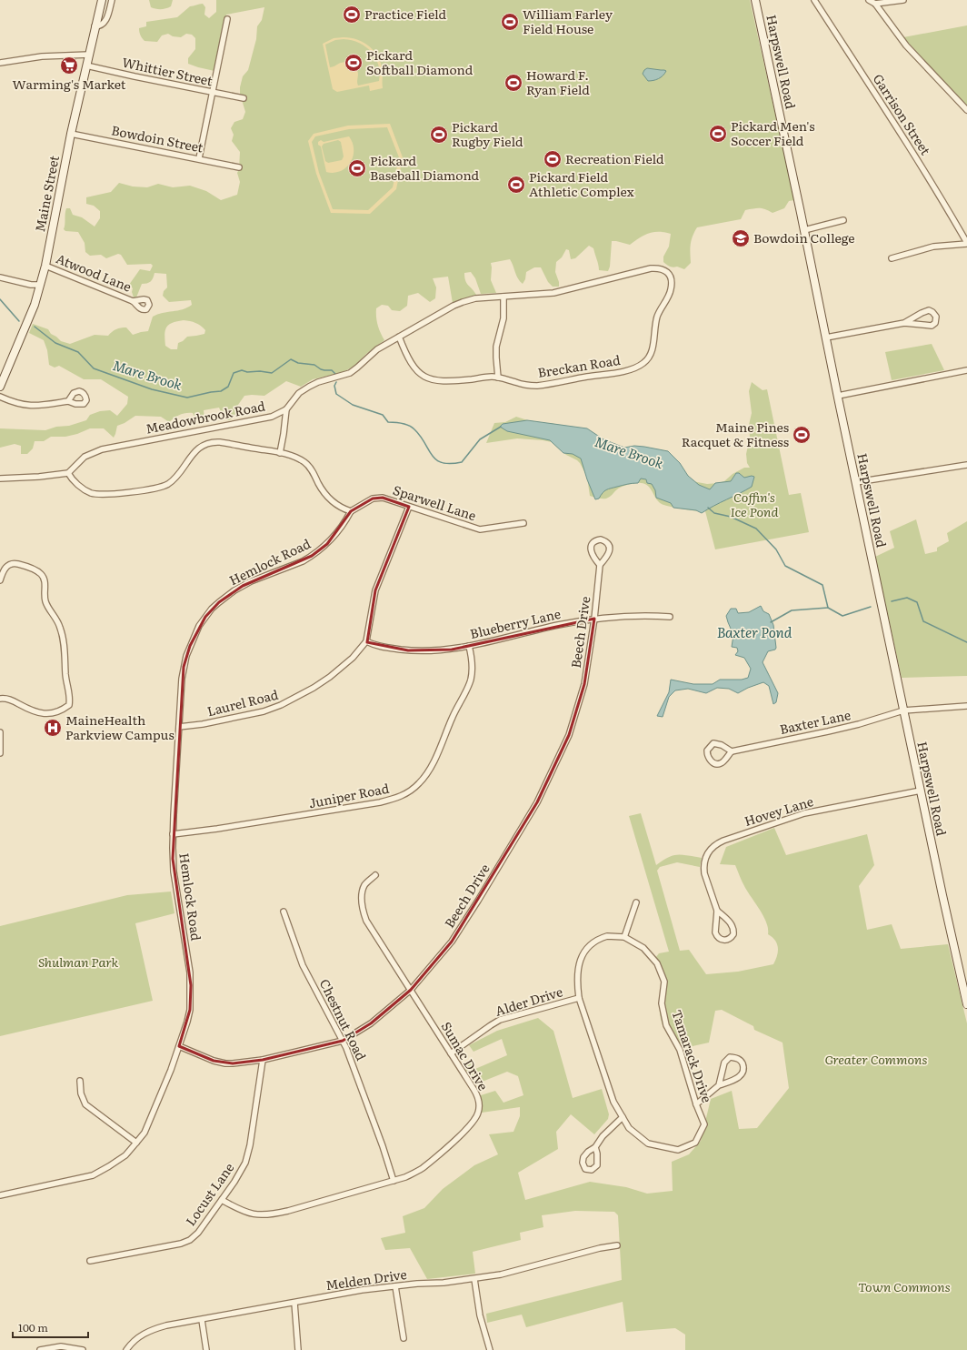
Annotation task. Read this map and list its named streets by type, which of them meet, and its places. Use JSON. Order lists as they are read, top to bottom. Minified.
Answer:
{"streets":{"main road":["Harpswell Road","Maine Street"],"street":["Whittier Street","Garrison Street","Bowdoin Street","Atwood Lane","Breckan Road","Meadowbrook Road","Sparwell Lane","Hemlock Road","Blueberry Lane","Beech Drive","Laurel Road","Baxter Lane","Juniper Road","Hovey Lane","Alder Drive","Chestnut Road","Sumac Drive","Tamarack Drive","Locust Lane","Melden Drive"]},"crossings":[["Harpswell Road","Baxter Lane"],["Harpswell Road","Hovey Lane"],["Whittier Street","Maine Street"],["Bowdoin Street","Maine Street"],["Maine Street","Atwood Lane"],["Breckan Road","Meadowbrook Road"],["Sparwell Lane","Hemlock Road"],["Hemlock Road","Beech Drive"],["Hemlock Road","Laurel Road"],["Hemlock Road","Juniper Road"],["Blueberry Lane","Beech Drive"],["Blueberry Lane","Laurel Road"],["Blueberry Lane","Juniper Road"],["Beech Drive","Chestnut Road"],["Beech Drive","Sumac Drive"],["Beech Drive","Locust Lane"],["Alder Drive","Sumac Drive"],["Alder Drive","Tamarack Drive"],["Chestnut Road","Sumac Drive"],["Sumac Drive","Locust Lane"]],"water":["Mare Brook","Baxter Pond"],"parks":["Coffin's Ice Pond","Shulman Park","Greater Commons","Town Commons"],"places":{"sports":["Practice Field","William Farley Field House","Pickard Softball Diamond","Howard F. Ryan Field","Pickard Men's Soccer Field","Pickard Rugby Field","Recreation Field","Pickard Baseball Diamond","Pickard Field Athletic Complex","Maine Pines Racquet & Fitness"],"supermarket":["Warming's Market"],"school or university":["Bowdoin College"],"hospital":["MaineHealth Parkview Campus"]},"scale_bar":"100 m"}
